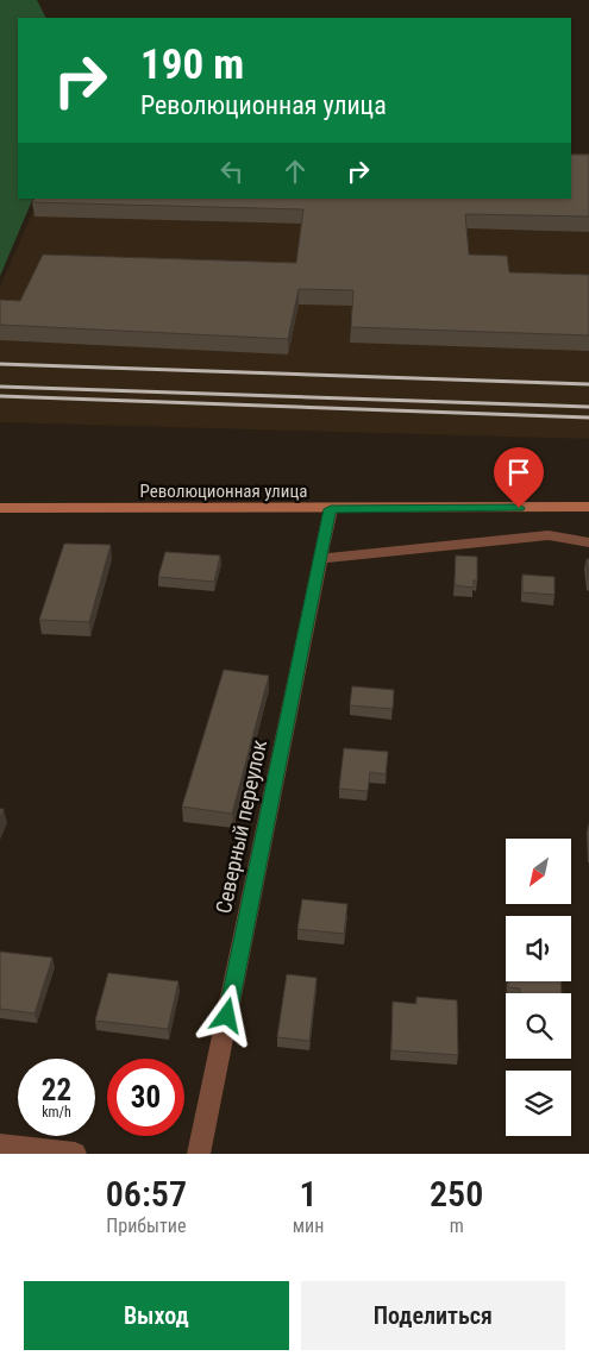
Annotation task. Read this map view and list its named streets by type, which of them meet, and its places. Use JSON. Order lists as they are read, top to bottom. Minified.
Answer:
{"streets":{"main road":["Революционная улица"],"street":["Северный переулок"]},"crossings":[["Революционная улица","Северный переулок"]],"north":"bottom left","page":{"turn":["190 m","Революционная улица"],"speed":"22 km/h","limit":"30","eta":["06:57","Прибытие","1","мин","250","m"],"buttons":["Выход","Поделиться"]}}
